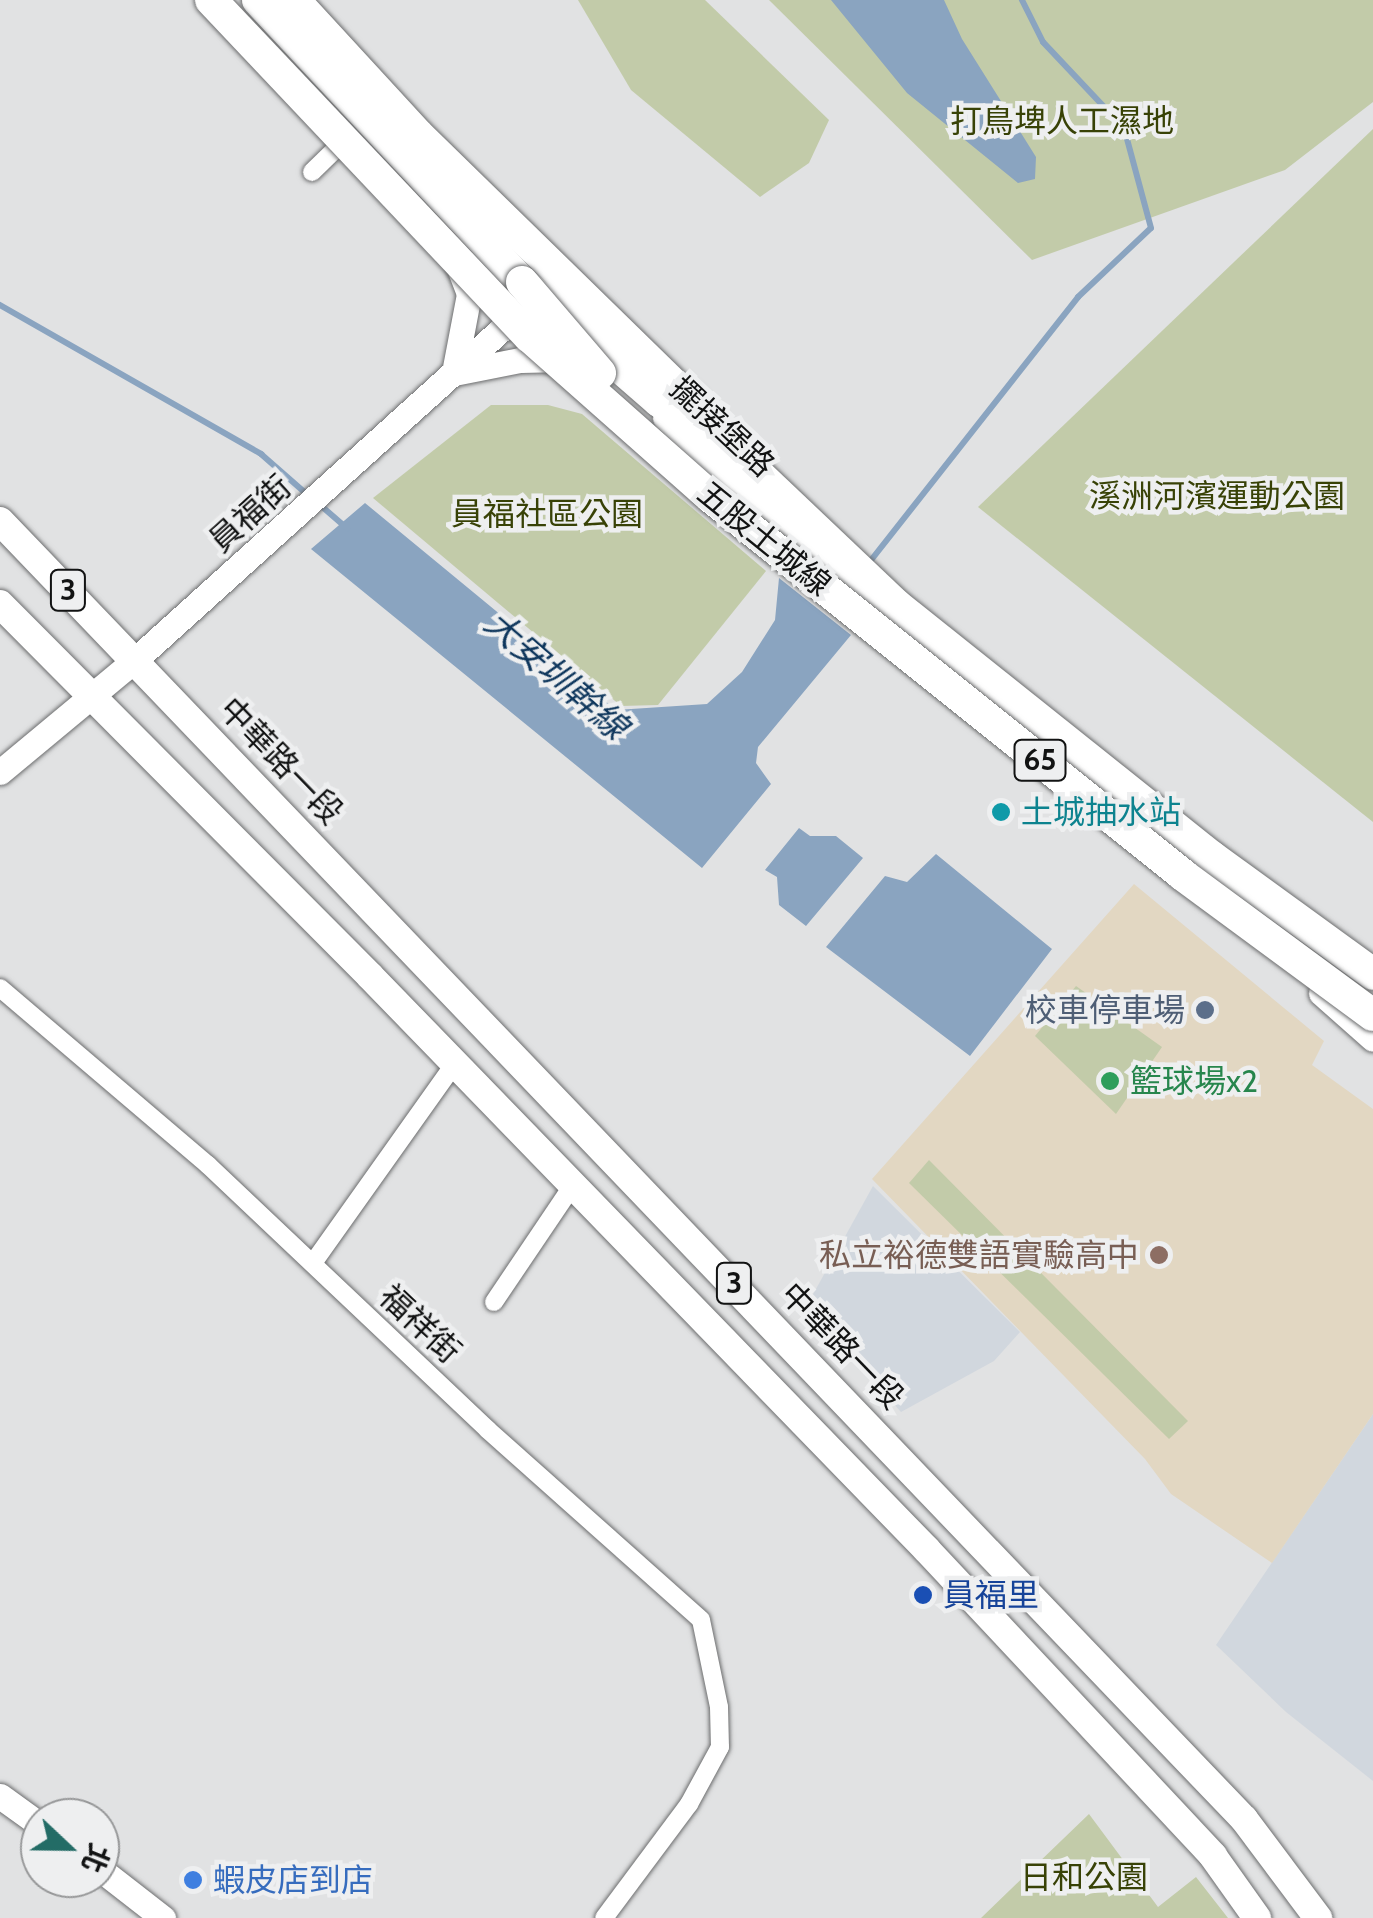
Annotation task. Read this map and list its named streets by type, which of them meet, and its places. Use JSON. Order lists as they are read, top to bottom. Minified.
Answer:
{"streets":{"highway":["五股土城線","65"],"main road":["3","中華路一段"],"street":["擺接堡路","員福街","福祥街"]},"crossings":[["擺接堡路","員福街"],["員福街","3"],["員福街","中華路一段"],["3","中華路一段"]],"water":["大安圳幹線"],"parks":["打鳥埤人工濕地","溪洲河濱運動公園","員福社區公園","日和公園"],"places":["土城抽水站","校車停車場","籃球場x2","私立裕德雙語實驗高中","員福里","蝦皮店到店"],"north":"right"}
